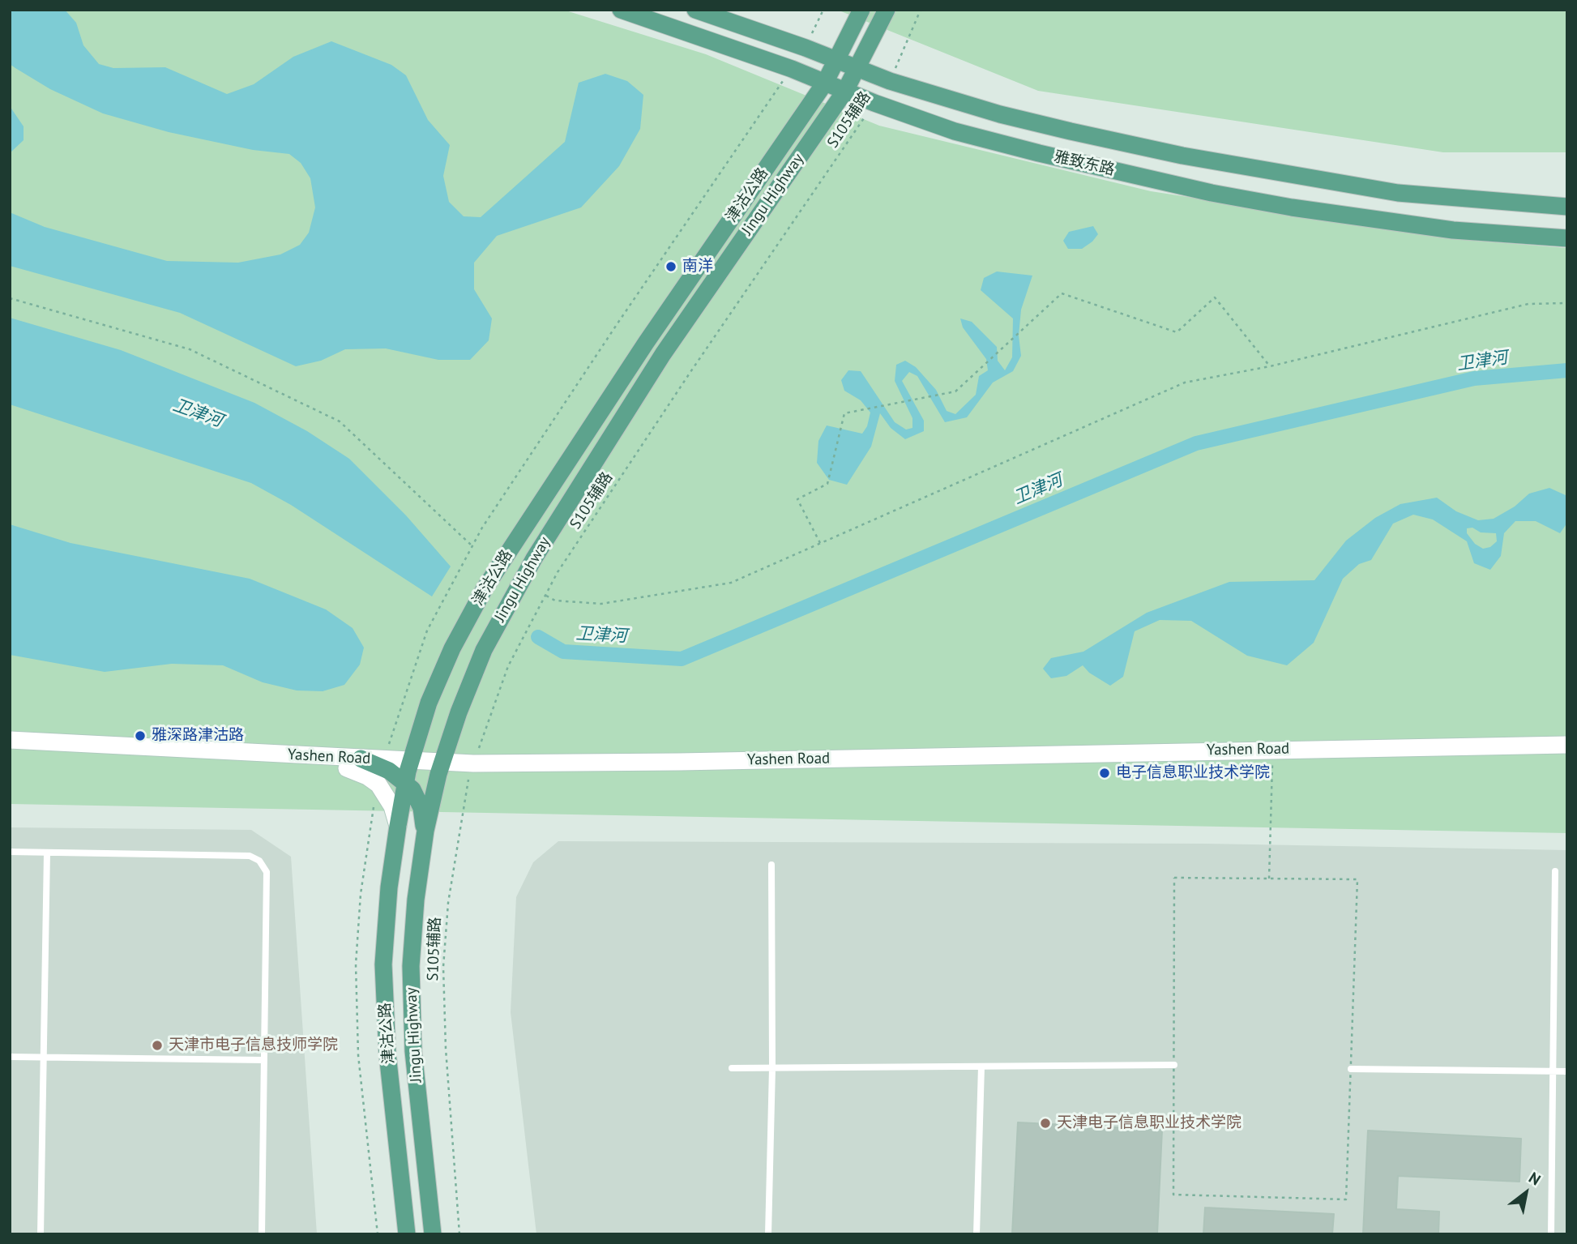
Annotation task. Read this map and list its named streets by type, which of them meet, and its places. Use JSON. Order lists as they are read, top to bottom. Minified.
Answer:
{"streets":{"main road":["雅致东路","Jingu Highway","津沽公路"],"street":["Yashen Road"],"path":["S105辅路"]},"crossings":[["S105辅路","雅致东路"],["S105辅路","Yashen Road"],["雅致东路","Jingu Highway"],["雅致东路","津沽公路"],["Jingu Highway","Yashen Road"],["津沽公路","Yashen Road"]],"water":["卫津河"],"places":["南洋","雅深路津沽路","电子信息职业技术学院","天津市电子信息技师学院","天津电子信息职业技术学院"],"north":"top right"}
